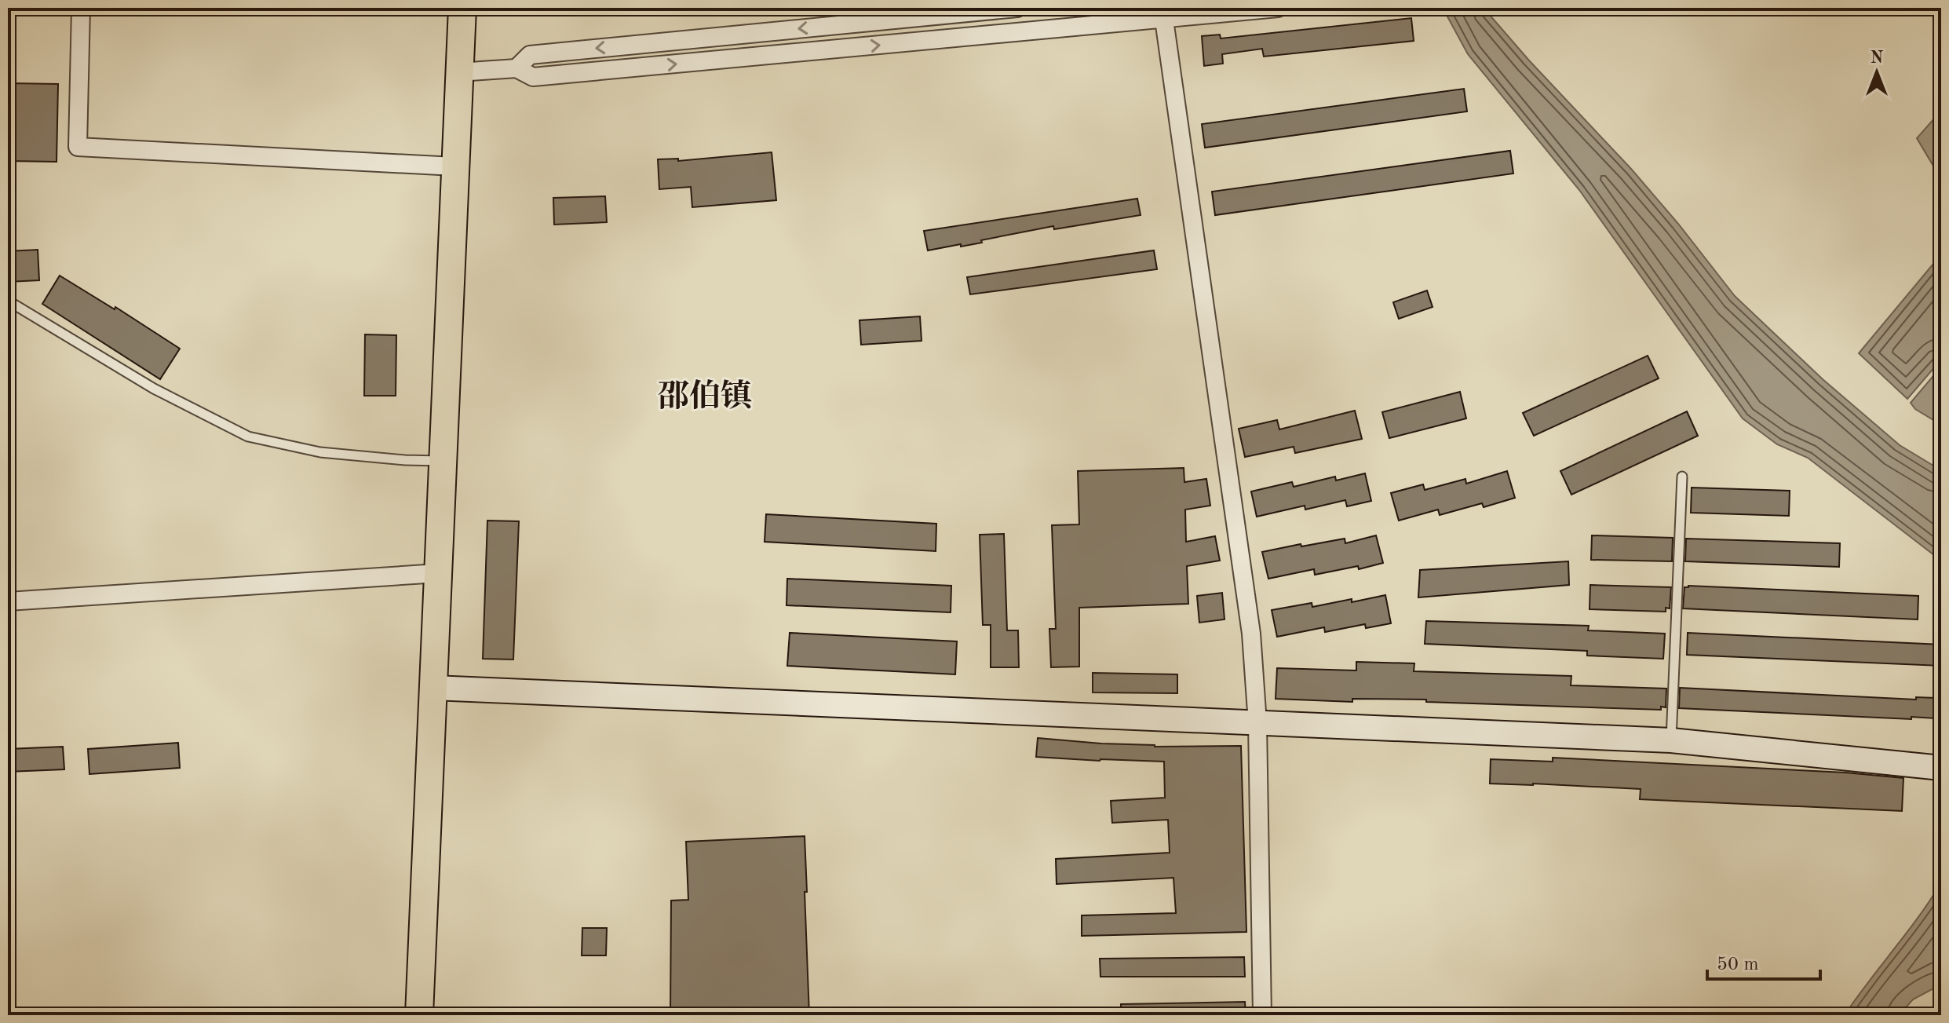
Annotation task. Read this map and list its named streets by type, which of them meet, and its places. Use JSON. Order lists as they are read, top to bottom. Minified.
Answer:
{"districts":["邵伯镇"],"scale_bar":"50 m","north":"top"}
